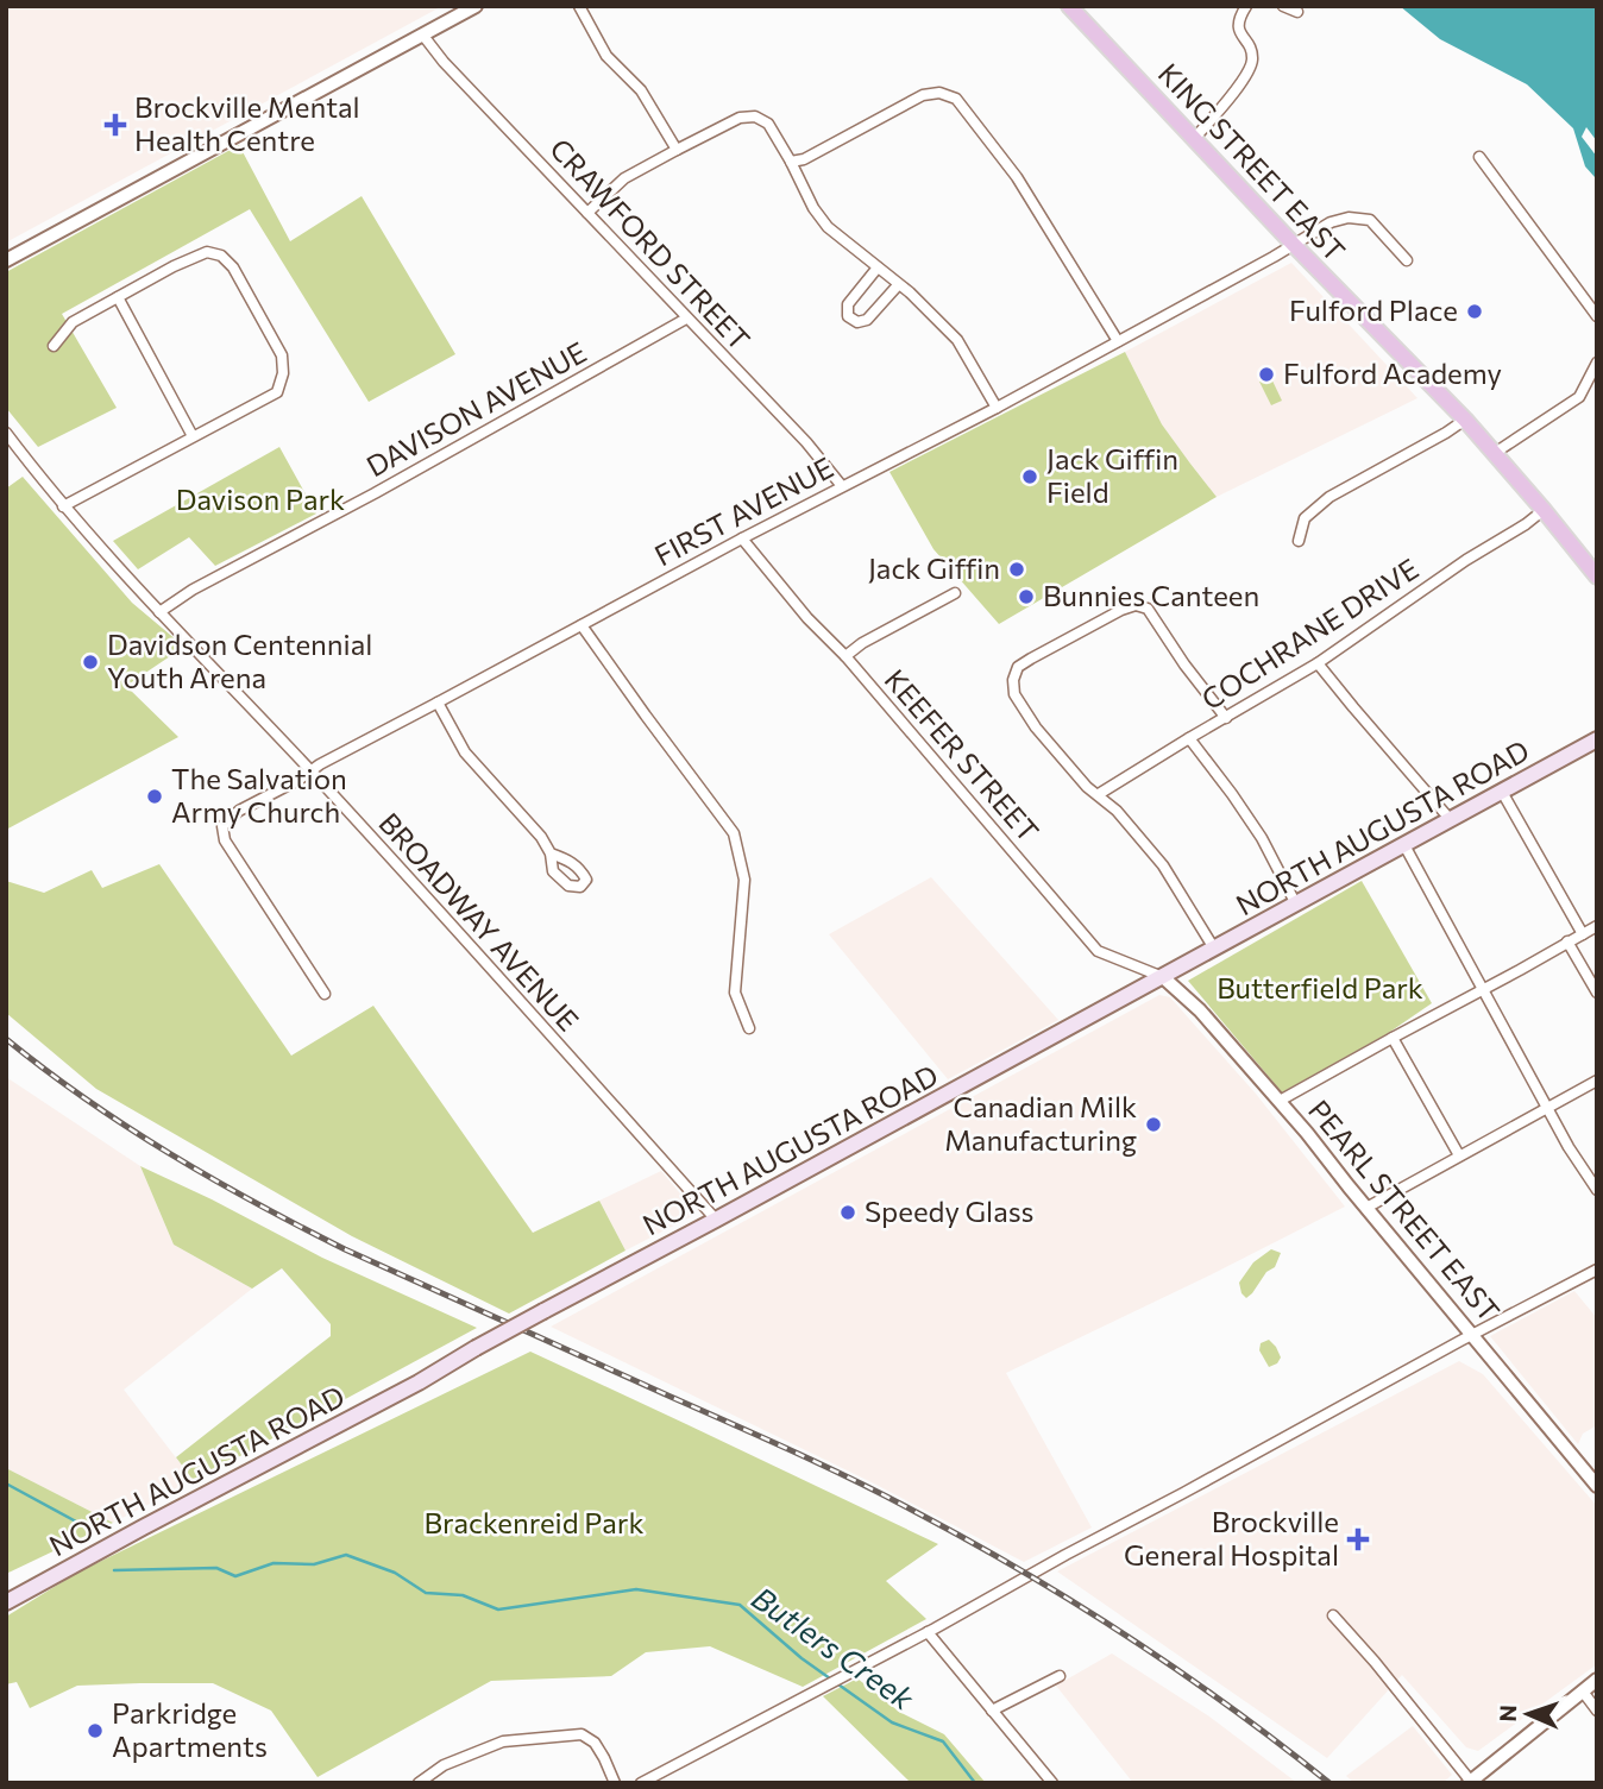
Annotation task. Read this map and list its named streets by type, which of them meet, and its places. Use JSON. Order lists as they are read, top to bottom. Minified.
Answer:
{"streets":{"main road":["KING STREET EAST","NORTH AUGUSTA ROAD"],"street":["CRAWFORD STREET","DAVISON AVENUE","FIRST AVENUE","COCHRANE DRIVE","KEEFER STREET","BROADWAY AVENUE","PEARL STREET EAST"]},"crossings":[["KING STREET EAST","FIRST AVENUE"],["KING STREET EAST","COCHRANE DRIVE"],["CRAWFORD STREET","DAVISON AVENUE"],["CRAWFORD STREET","FIRST AVENUE"],["DAVISON AVENUE","BROADWAY AVENUE"],["FIRST AVENUE","KEEFER STREET"],["FIRST AVENUE","BROADWAY AVENUE"],["KEEFER STREET","NORTH AUGUSTA ROAD"],["KEEFER STREET","PEARL STREET EAST"],["NORTH AUGUSTA ROAD","BROADWAY AVENUE"],["NORTH AUGUSTA ROAD","PEARL STREET EAST"]],"water":["Butlers Creek"],"parks":["Davison Park","Butterfield Park","Brackenreid Park"],"places":{"health":["Brockville Mental Health Centre","Brockville General Hospital"],"other":["Fulford Place","Fulford Academy","Jack Giffin Field","Jack Giffin","Bunnies Canteen","Davidson Centennial Youth Arena","The Salvation Army Church","Canadian Milk Manufacturing","Speedy Glass","Parkridge Apartments"]},"north":"left"}
